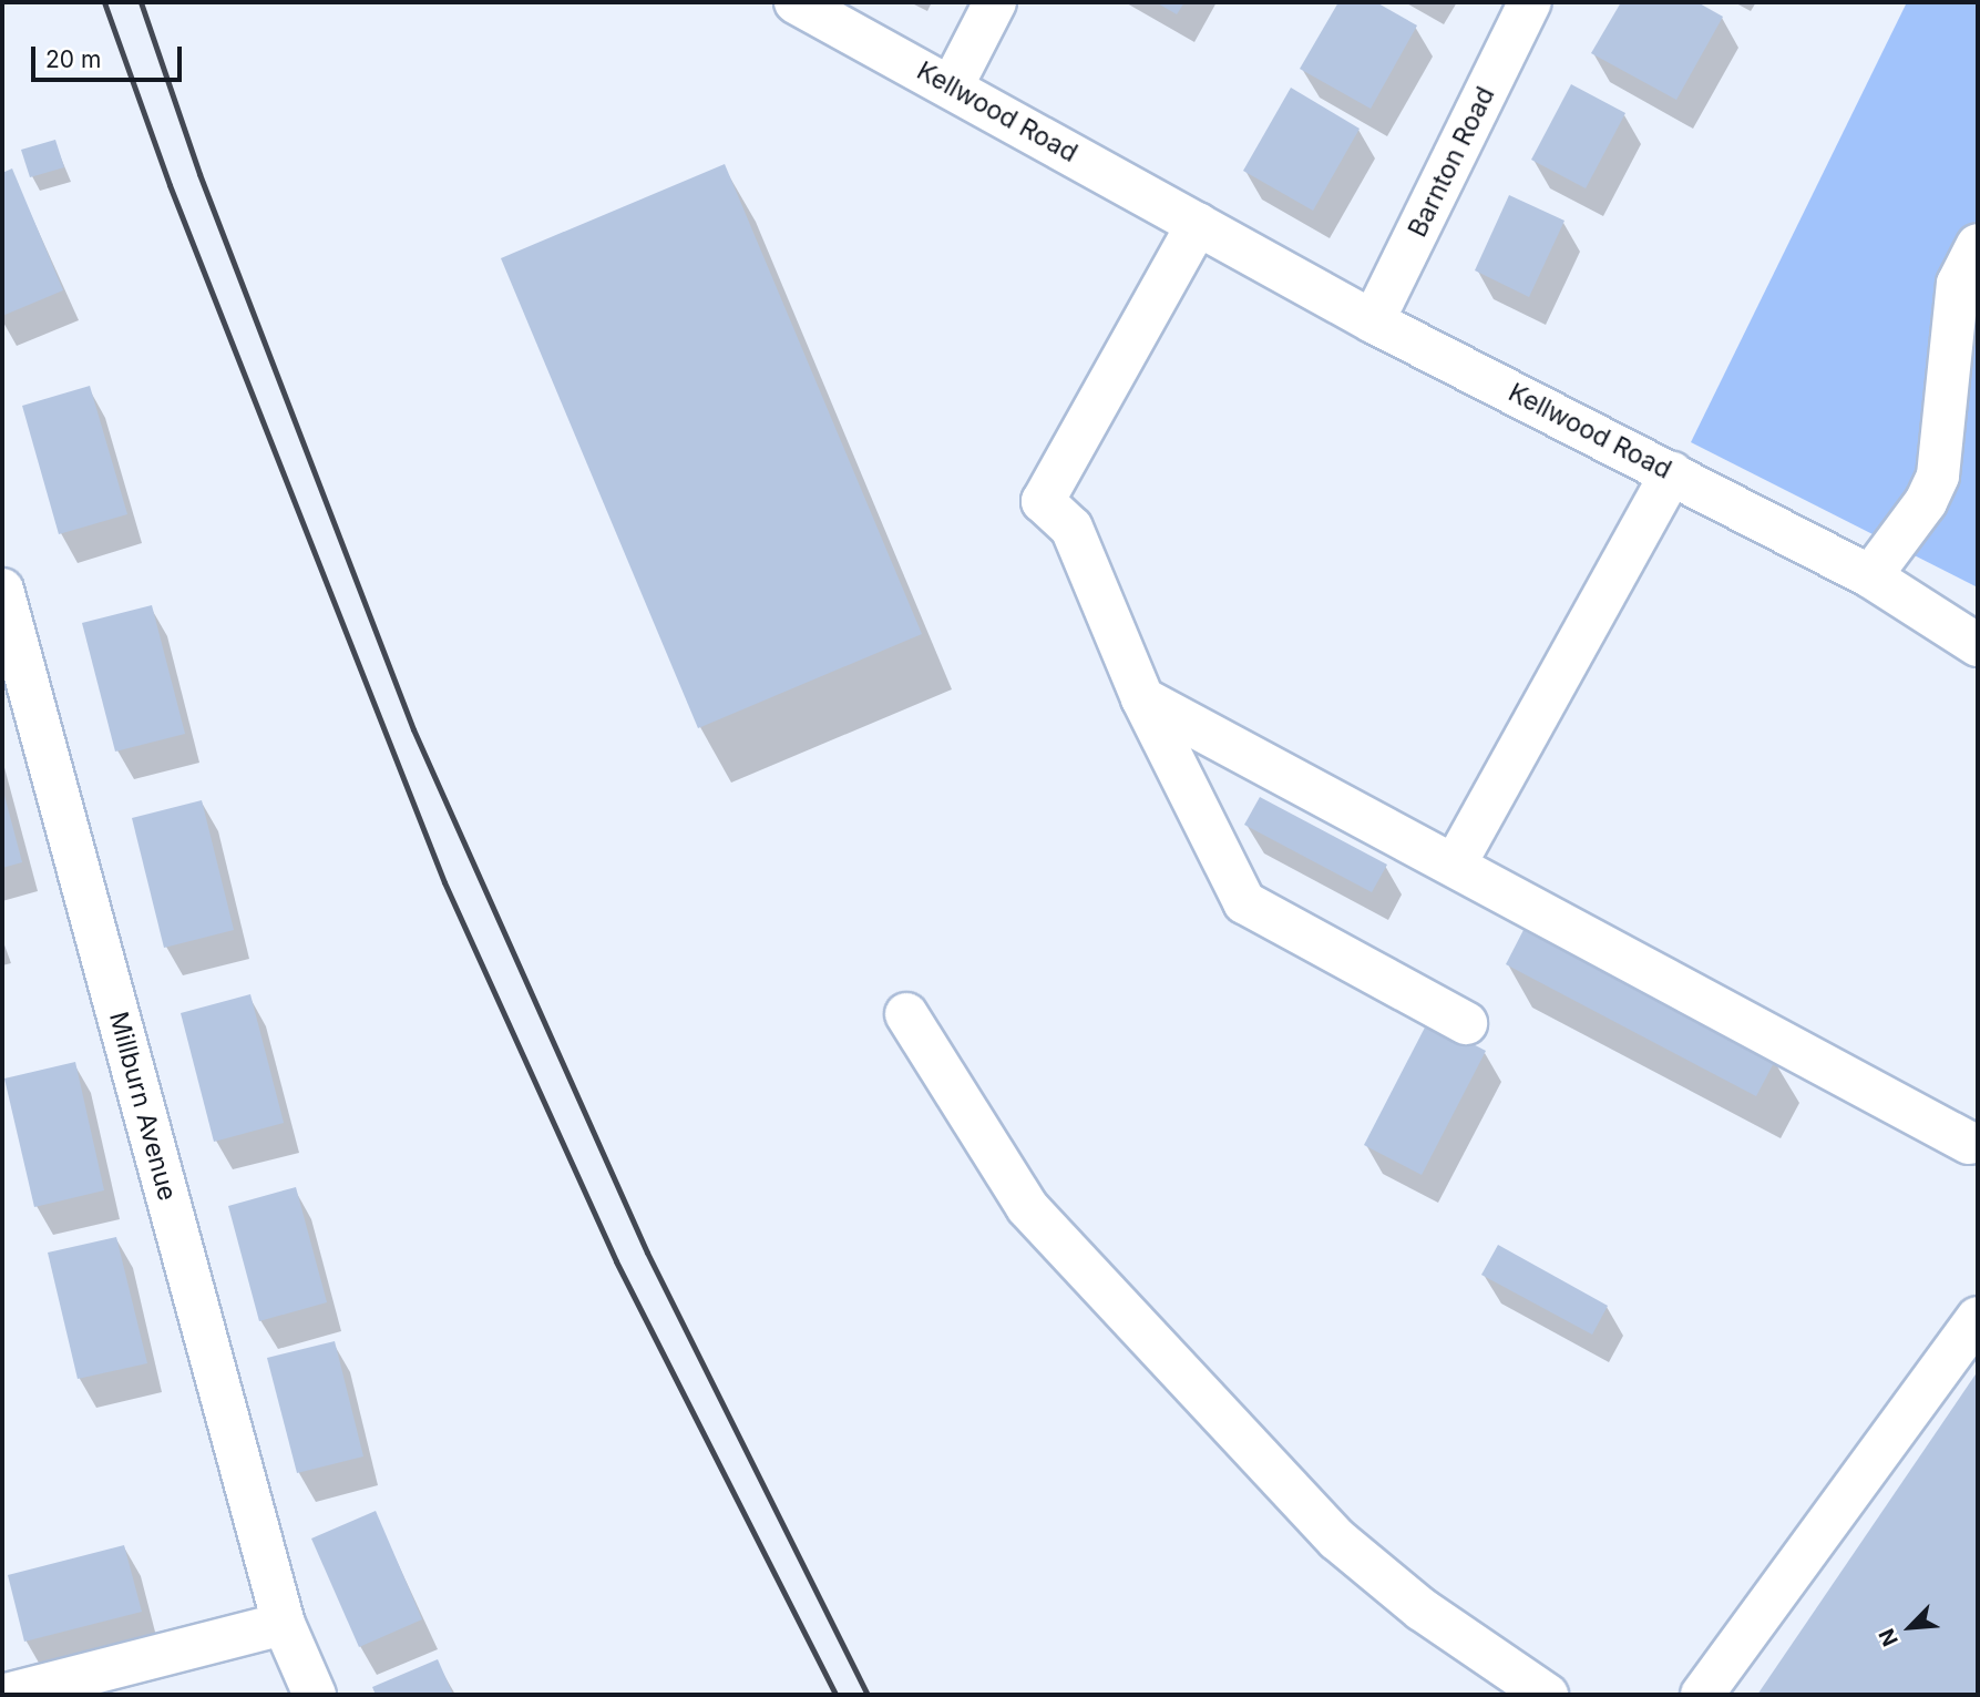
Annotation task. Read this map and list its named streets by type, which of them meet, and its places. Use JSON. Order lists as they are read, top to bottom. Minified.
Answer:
{"streets":{"street":["Kellwood Road","Barnton Road","Millburn Avenue"]},"crossings":[["Kellwood Road","Barnton Road"]],"scale_bar":"20 m","north":"bottom left"}
